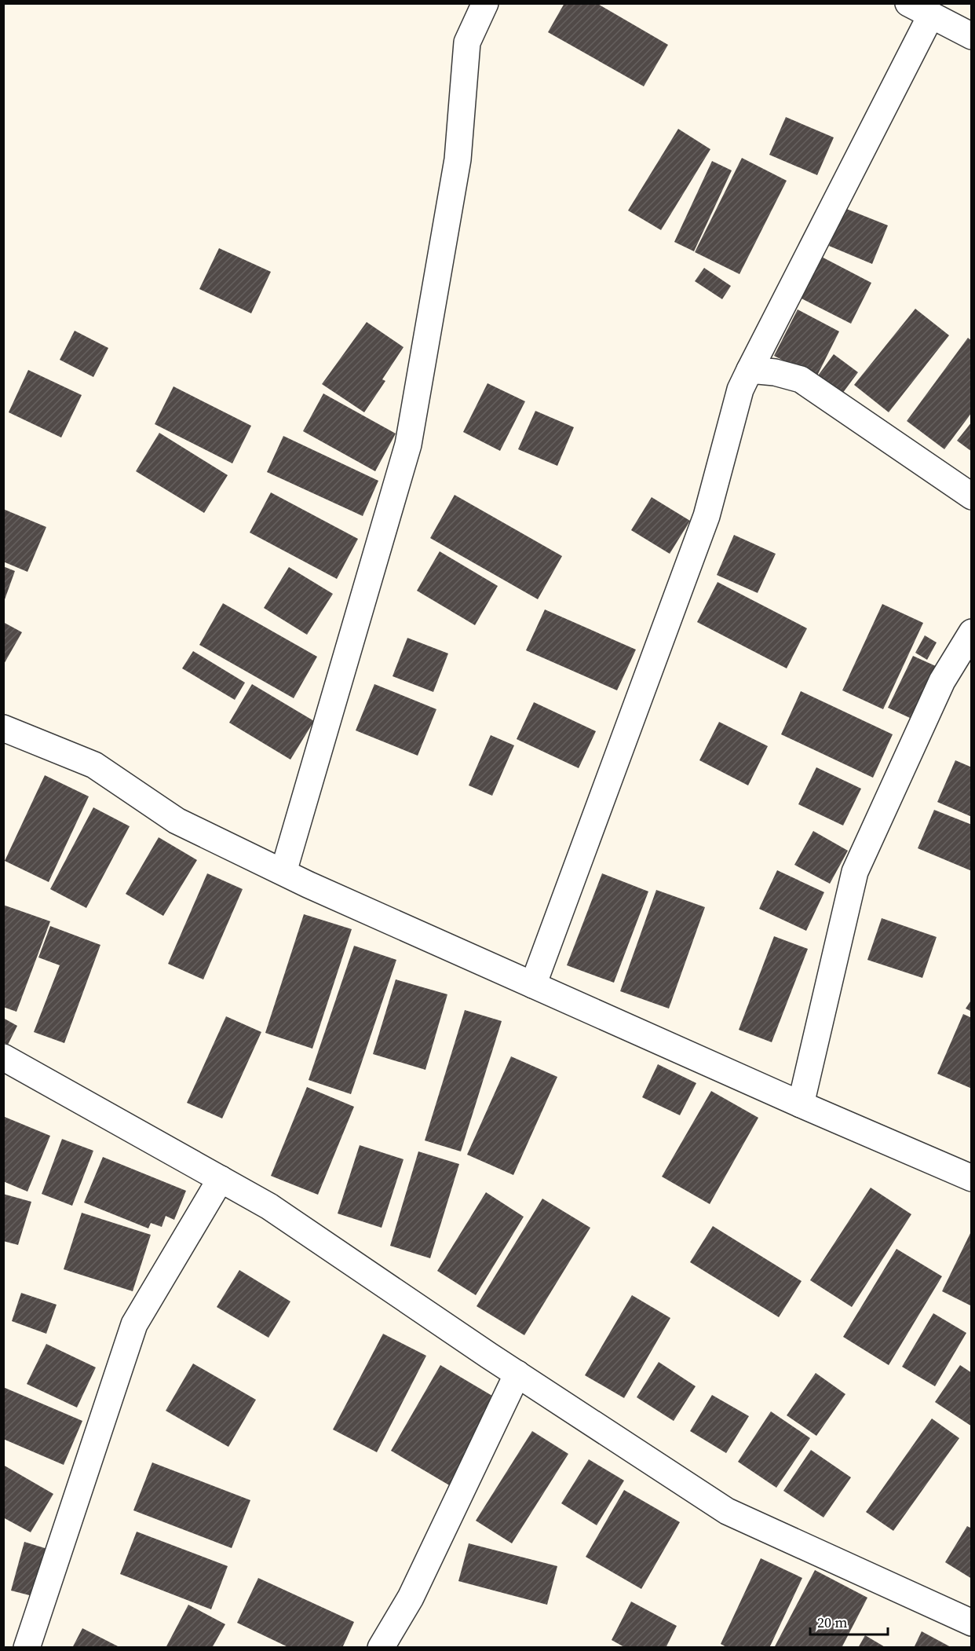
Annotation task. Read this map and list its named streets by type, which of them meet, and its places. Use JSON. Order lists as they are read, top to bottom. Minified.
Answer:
{"scale_bar":"20 m"}
